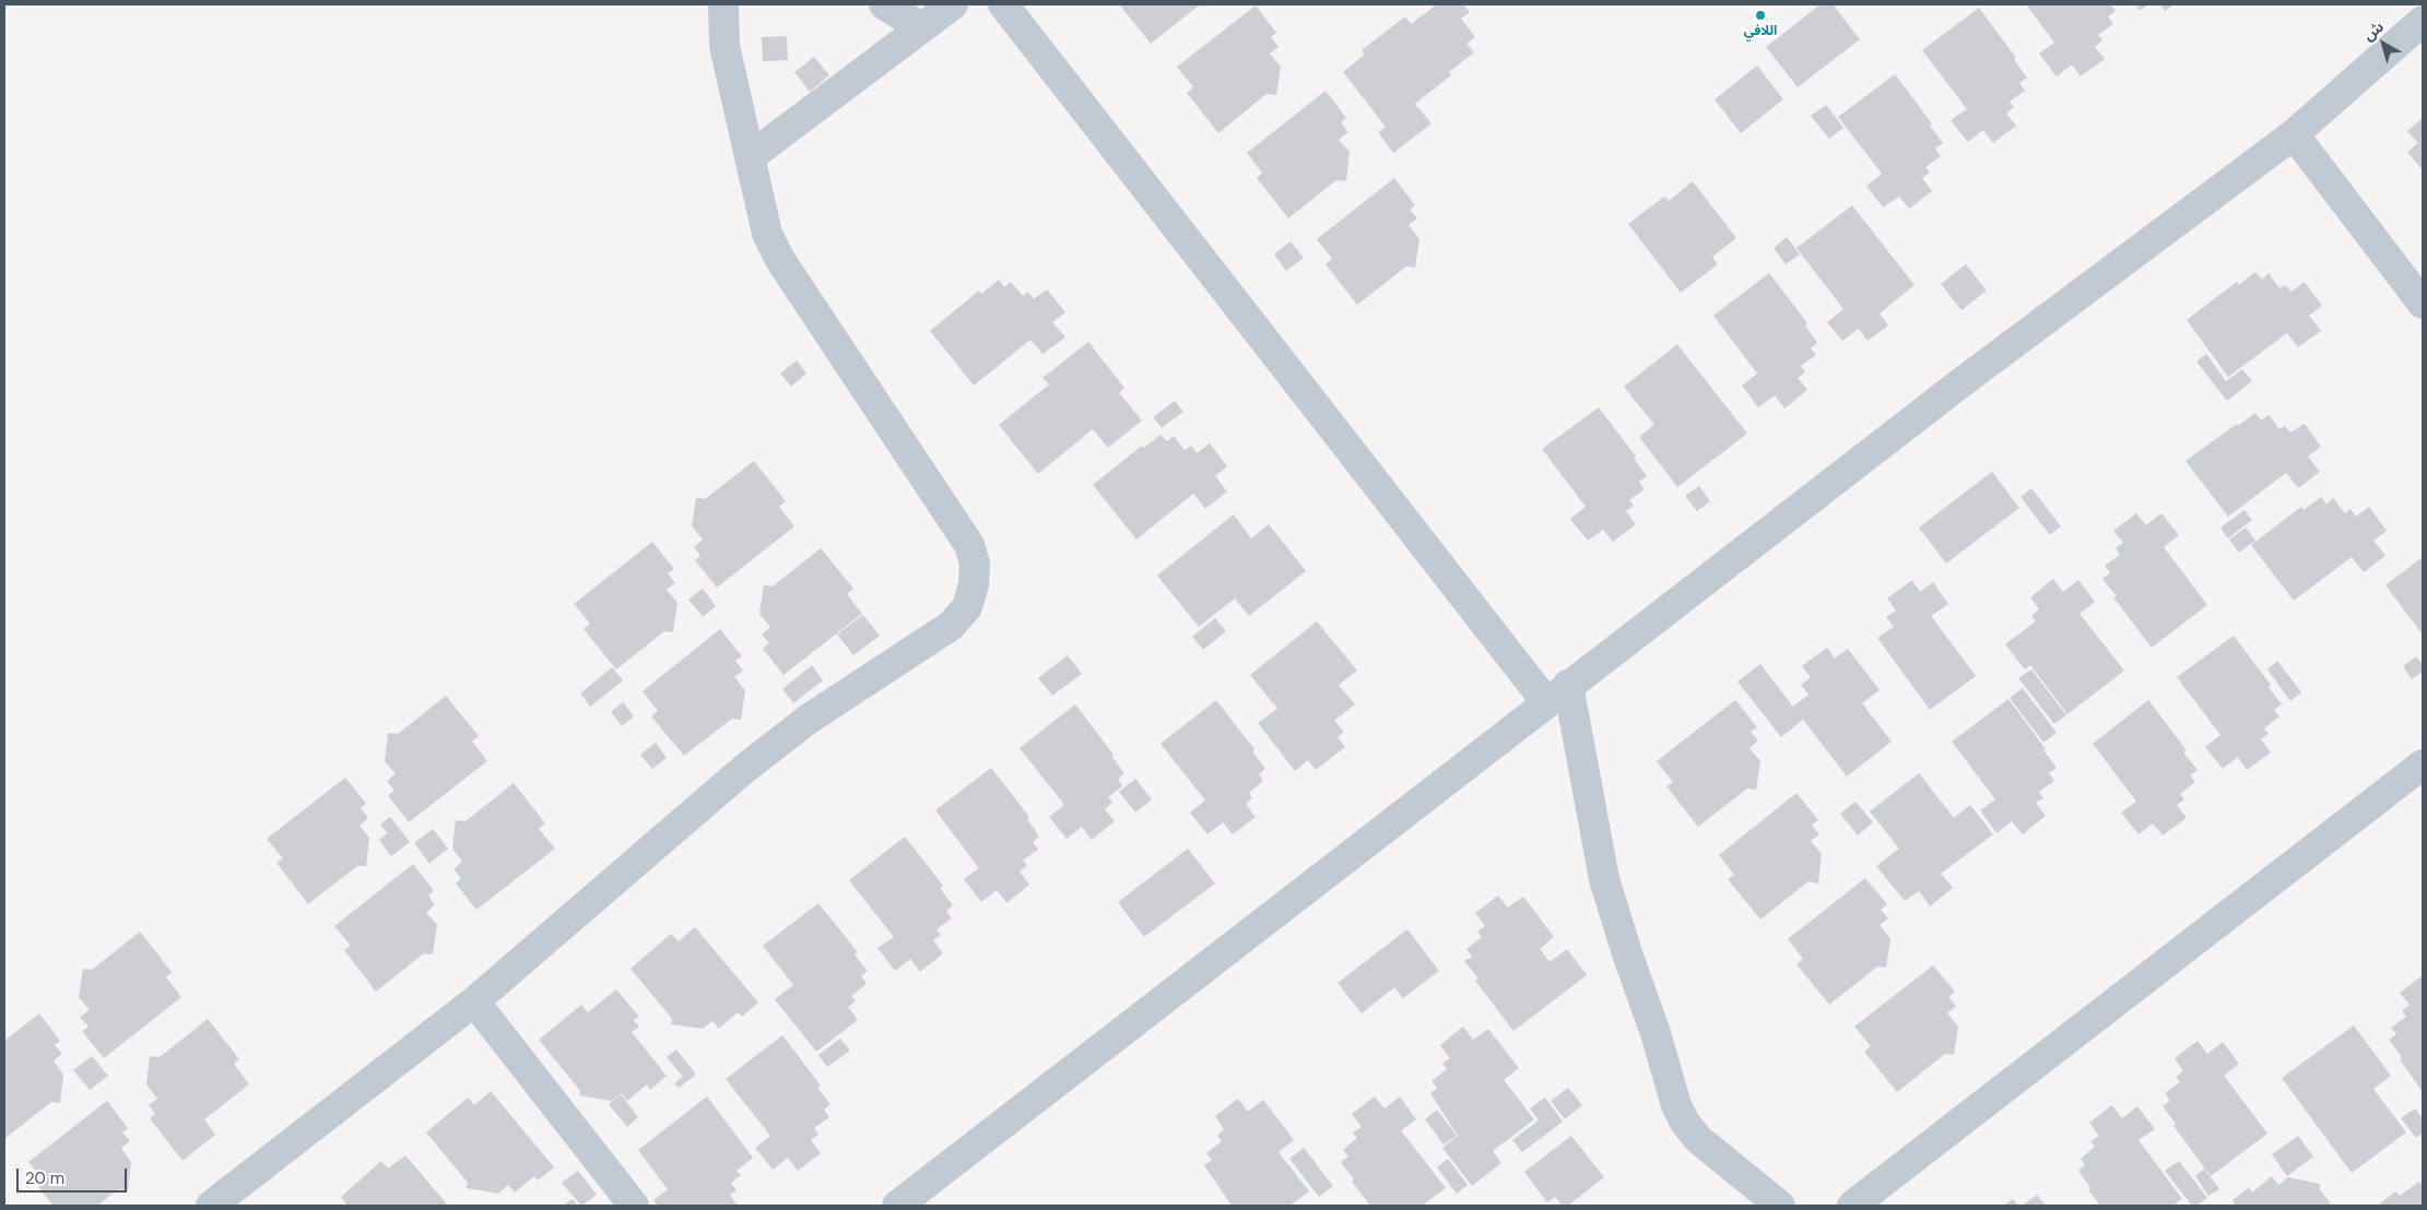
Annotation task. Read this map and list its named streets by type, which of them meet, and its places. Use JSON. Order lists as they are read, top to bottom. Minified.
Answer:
{"places":["اللافي"],"scale_bar":"20 m","north":"top left"}
